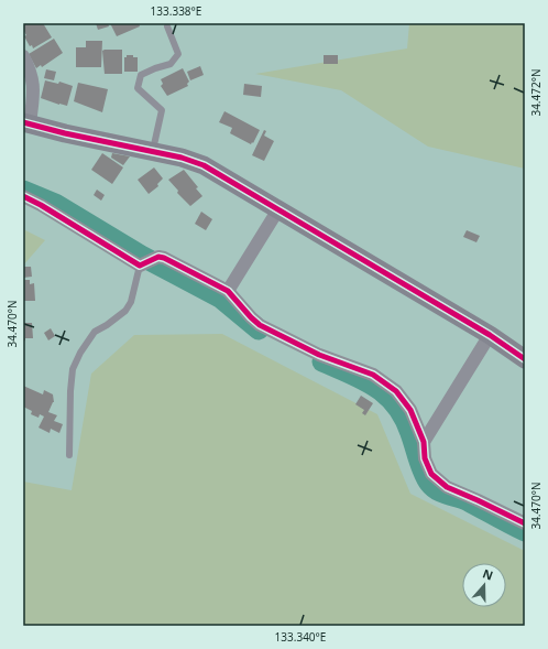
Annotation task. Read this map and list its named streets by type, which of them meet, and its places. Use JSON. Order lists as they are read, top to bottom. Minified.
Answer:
{"north":"top","coordinates":["133.338°E","34.472°N","34.470°N","133.340°E"]}
